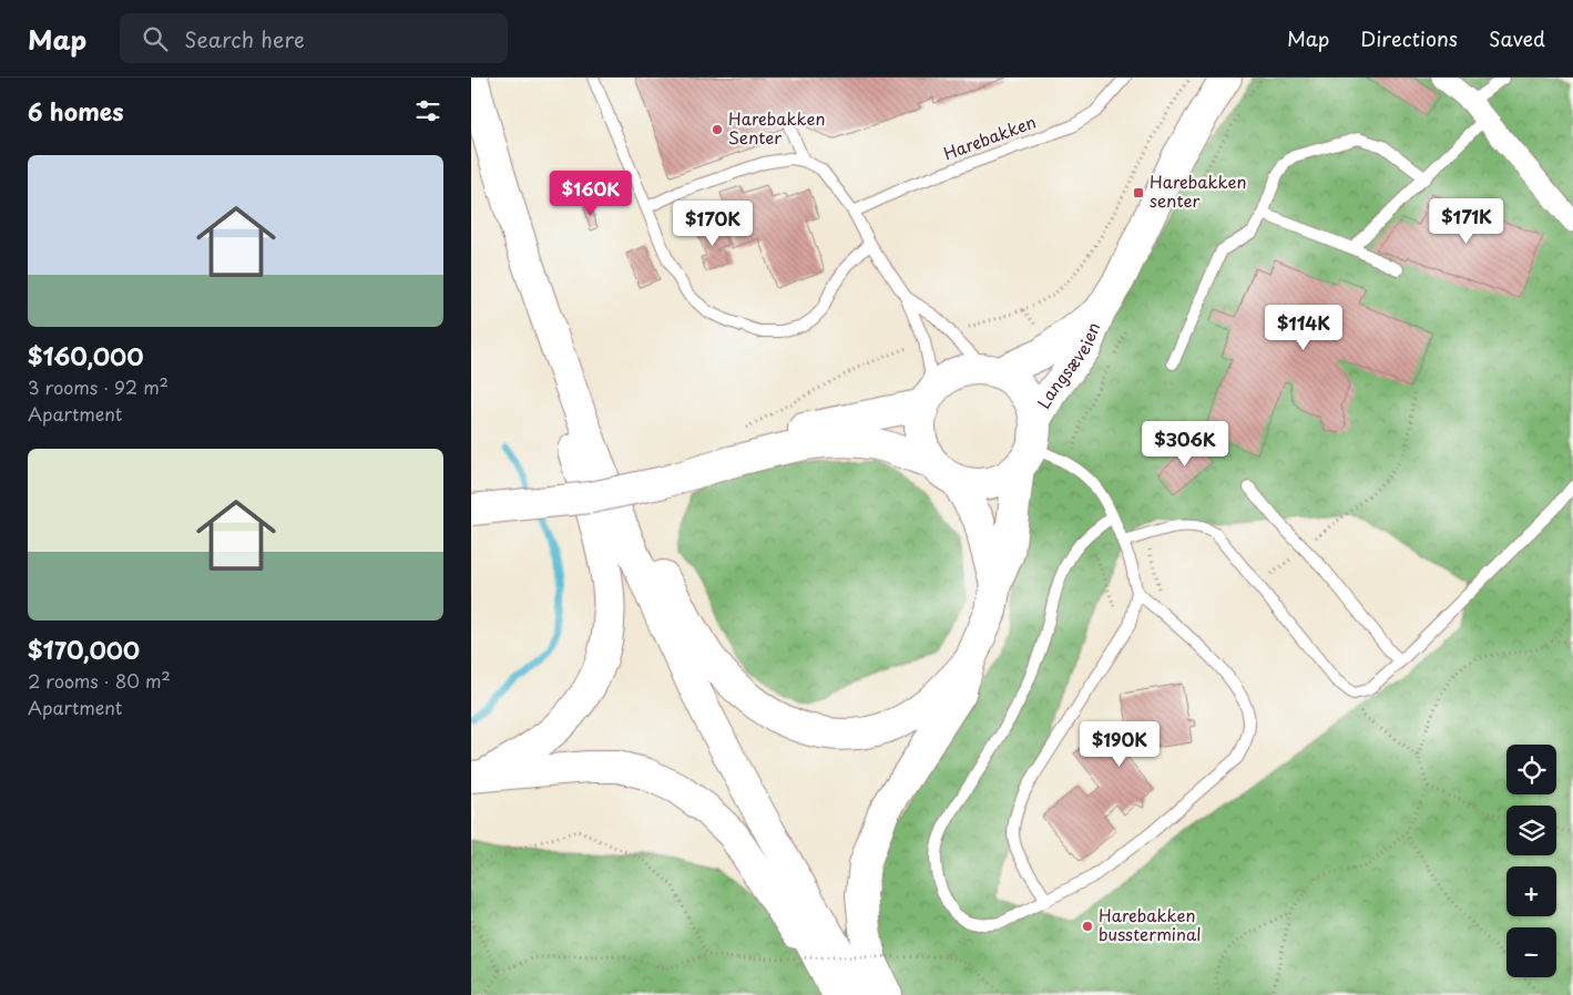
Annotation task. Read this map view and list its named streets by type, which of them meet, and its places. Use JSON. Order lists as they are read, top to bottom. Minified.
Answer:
{"streets":{"main road":["Langsæveien"],"lane":["Harebakken"]},"places":{"other":["Harebakken Senter","Harebakken bussterminal"],"transit":["Harebakken senter"]},"page":{"header":"Map","search":"Search here","nav":["Map","Directions","Saved"],"heading":"6 homes","list":[{"name":"$160,000","note":"3 rooms · 92 m² · Apartment"},{"name":"$170,000","note":"2 rooms · 80 m² · Apartment"}],"price":["$160K","$171K","$170K","$114K","$306K","$190K"],"map_buttons":["+","−"]}}
